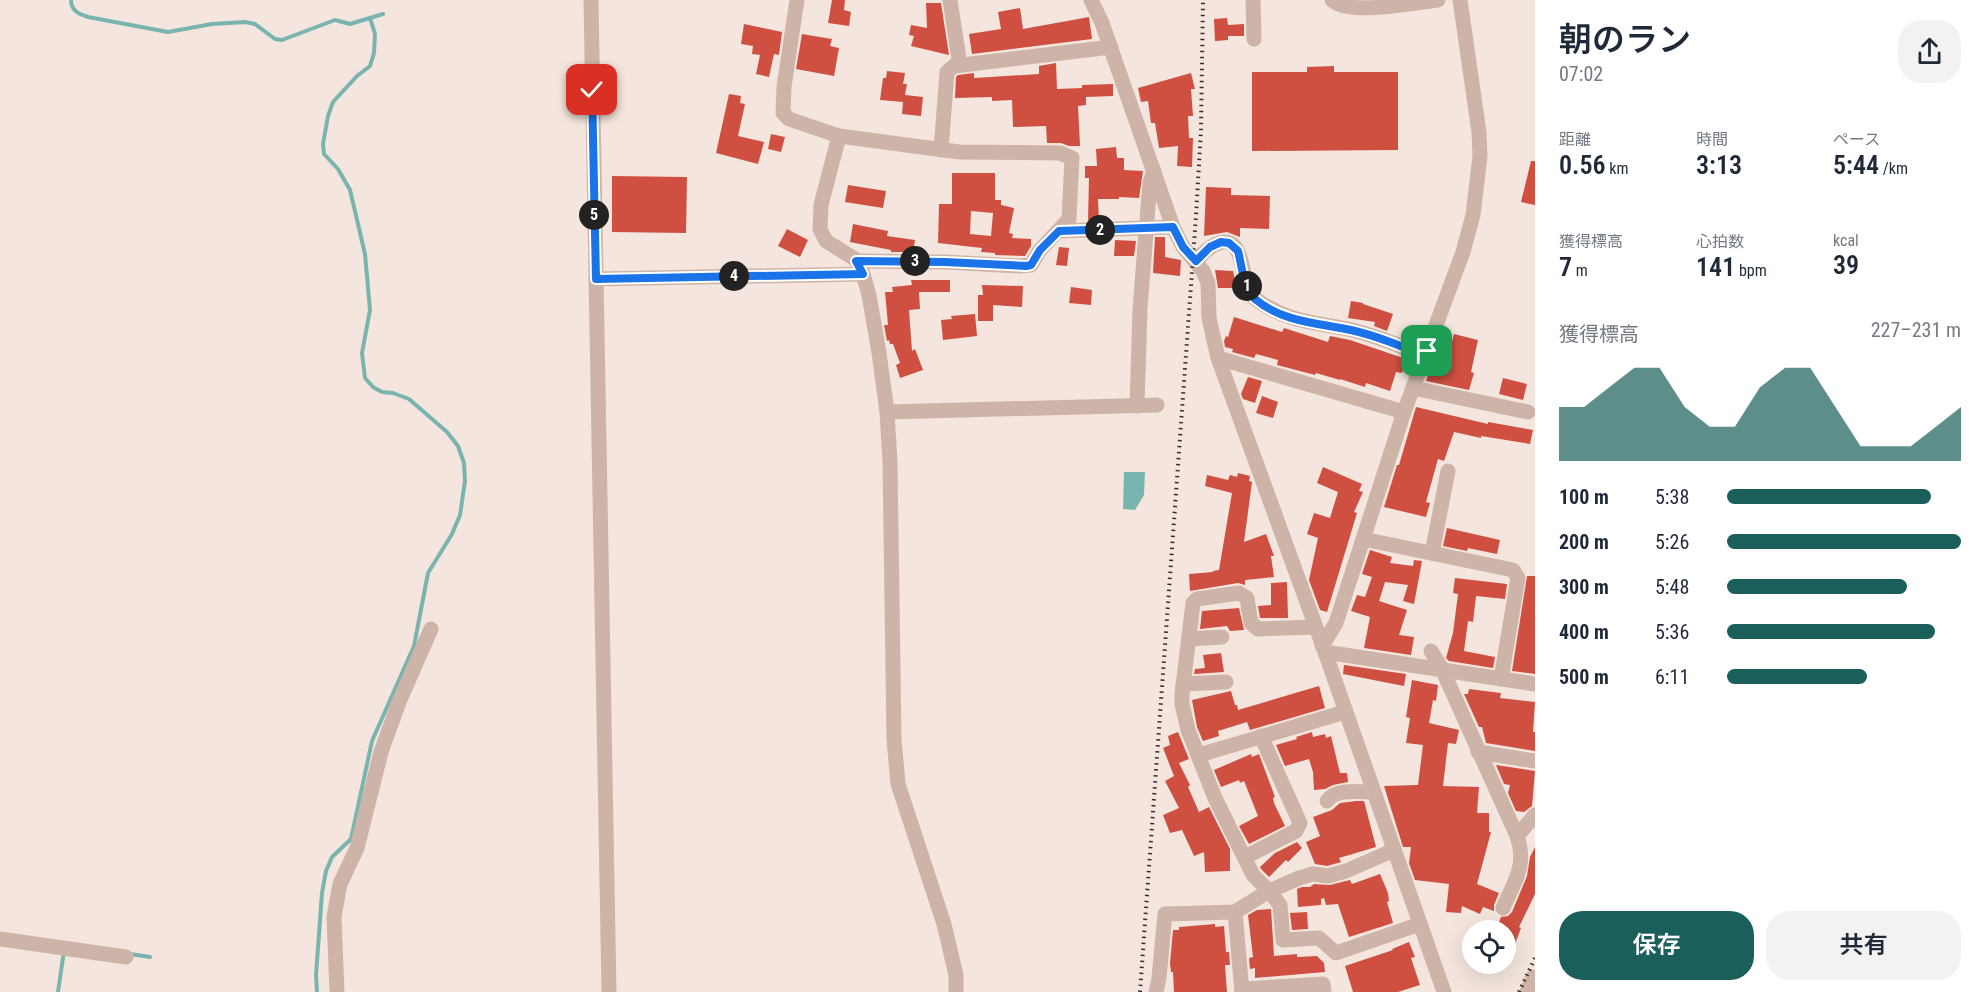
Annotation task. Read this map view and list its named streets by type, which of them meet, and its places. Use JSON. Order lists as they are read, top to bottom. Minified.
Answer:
{"page":{"heading":["朝のラン","07:02"],"stats":[["距離","0.56 km"],["時間","3:13"],["ペース","5:44 /km"],["獲得標高","7 m"],["心拍数","141 bpm"],["kcal","39"]],"pins":["5","2","3","4","1"],"chart":["獲得標高","227–231 m"],"list":[{"name":"100 m","note":"5:38"},{"name":"200 m","note":"5:26"},{"name":"300 m","note":"5:48"},{"name":"400 m","note":"5:36"},{"name":"500 m","note":"6:11"}],"buttons":["保存","共有"]}}
